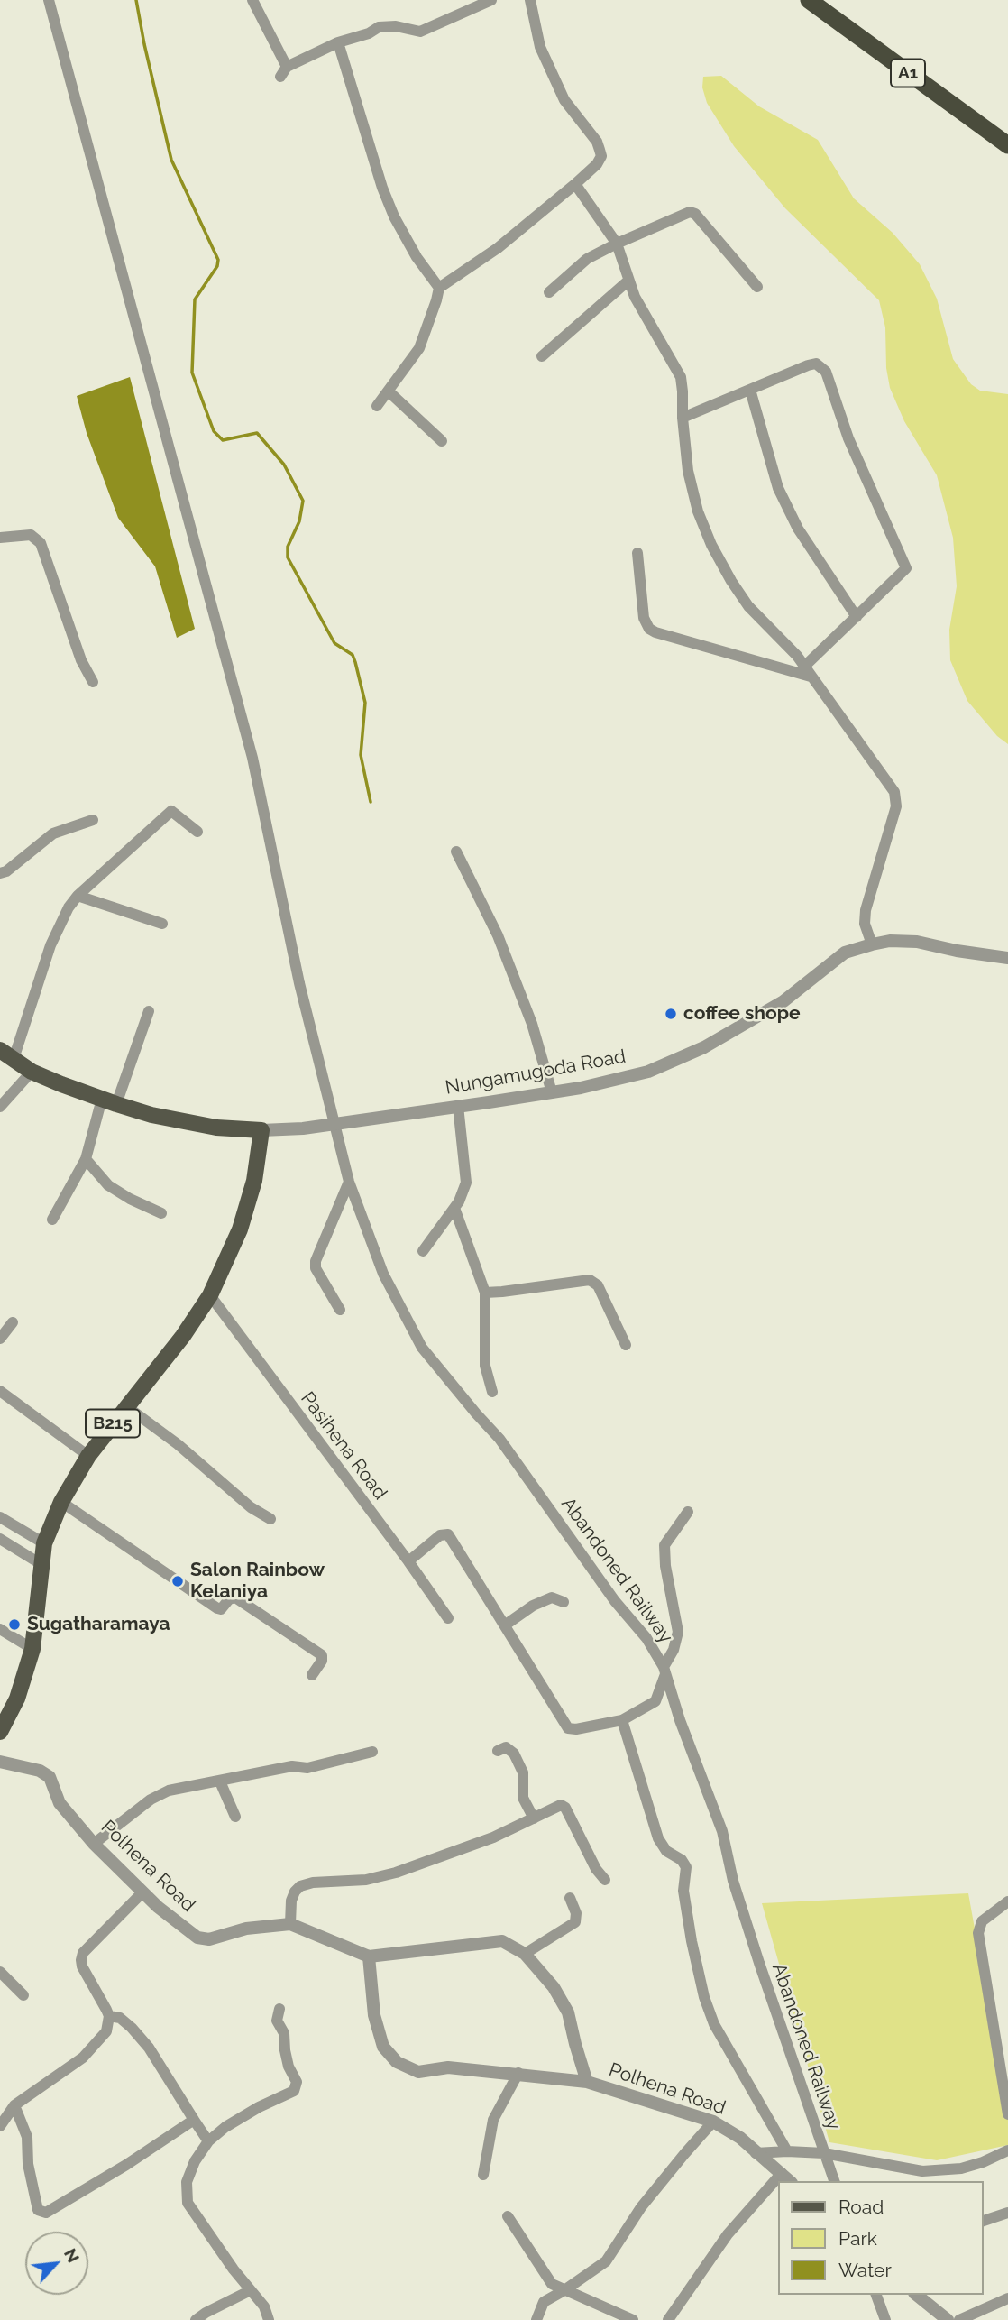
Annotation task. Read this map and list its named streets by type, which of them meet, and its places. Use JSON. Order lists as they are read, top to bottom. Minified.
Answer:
{"streets":{"highway":["A1"],"main road":["B215"],"street":["Nungamugoda Road","Pasihena Road","Abandoned Railway","Polhena Road"]},"crossings":[["Nungamugoda Road","B215"],["Nungamugoda Road","Abandoned Railway"],["B215","Pasihena Road"]],"places":["coffee shope","Salon Rainbow Kelaniya","Sugatharamaya"],"legend":["Road","Park","Water"],"north":"top right"}
